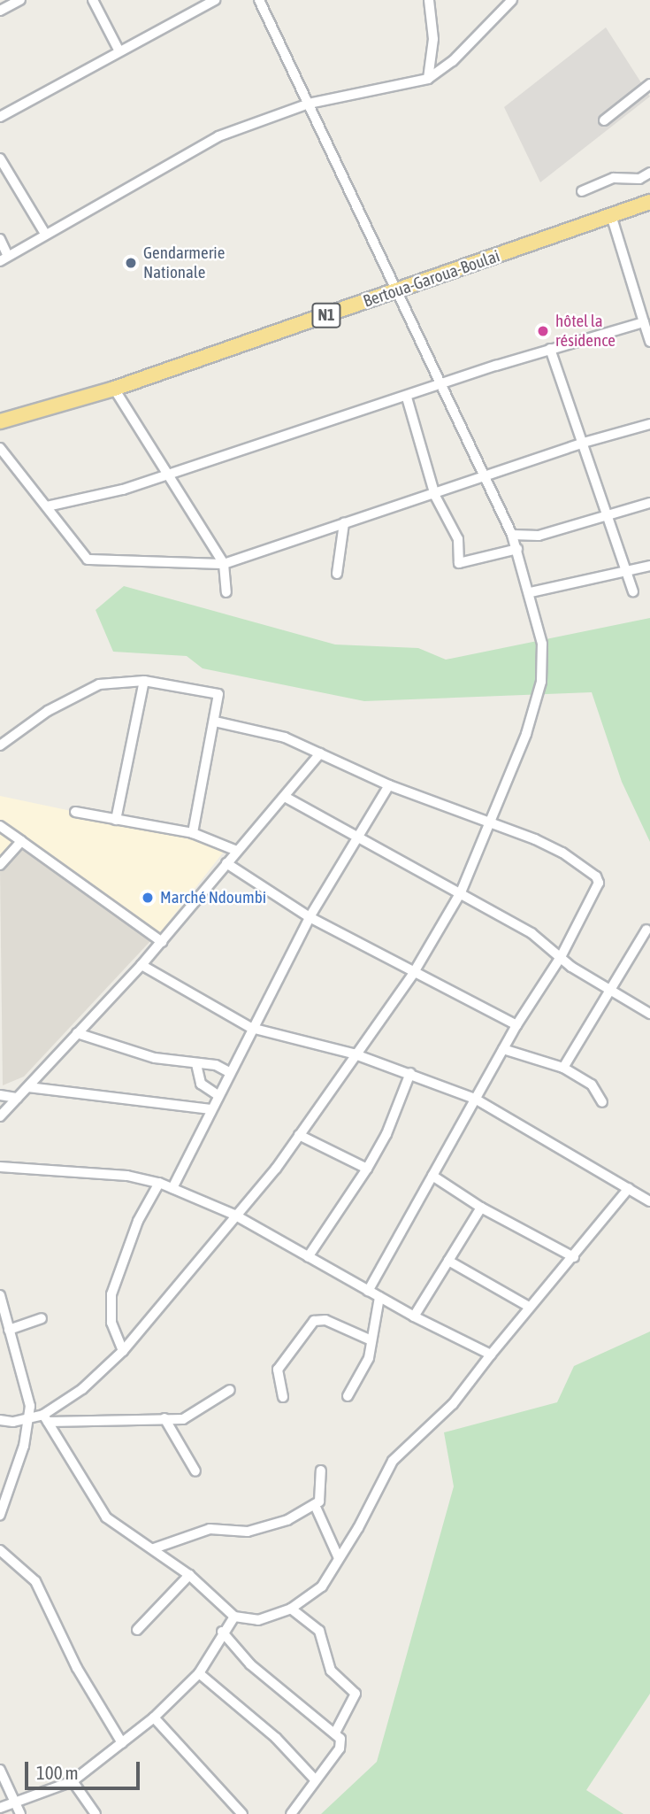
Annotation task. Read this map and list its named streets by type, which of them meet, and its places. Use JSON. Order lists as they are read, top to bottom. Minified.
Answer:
{"streets":{"highway":["Bertoua-Garoua-Boulai","N1"]},"places":["Gendarmerie Nationale","hôtel la résidence","Marché Ndoumbi"],"scale_bar":"100 m"}
